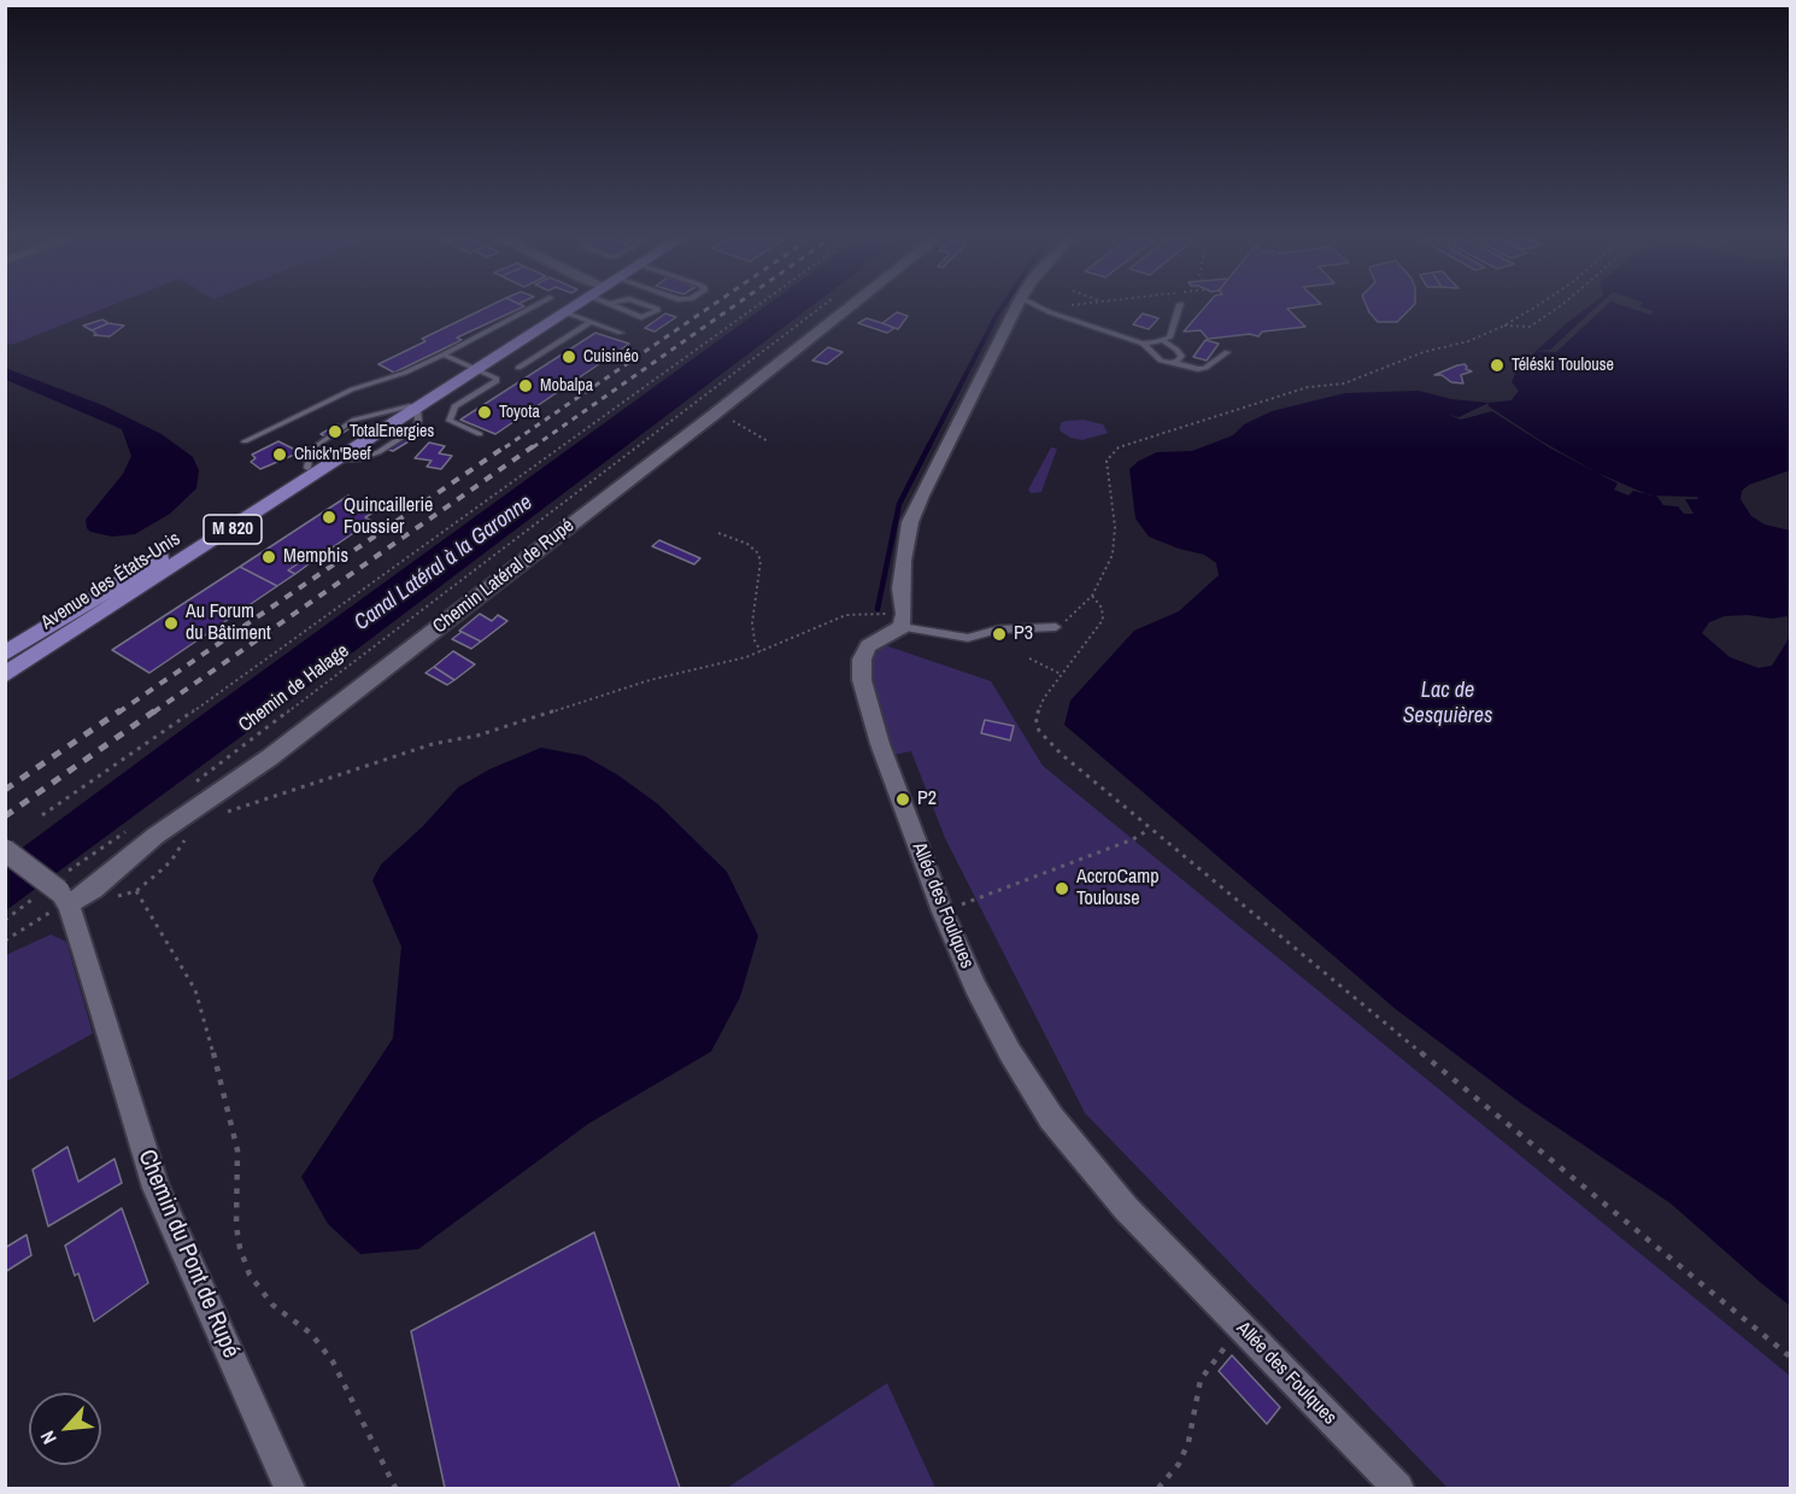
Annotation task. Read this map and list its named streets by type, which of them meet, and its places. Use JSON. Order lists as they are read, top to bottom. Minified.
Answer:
{"streets":{"main road":["M 820","Avenue des États-Unis"],"street":["Chemin Latéral de Rupé","Allée des Foulques","Chemin du Pont de Rupé"],"path":["Chemin de Halage"]},"crossings":[["Chemin Latéral de Rupé","Chemin du Pont de Rupé"]],"water":["Canal Latéral à la Garonne","Lac de Sesquières"],"places":["Cuisinéo","Téléski Toulouse","Mobalpa","Toyota","TotalEnergies","Chick'n'Beef","Quincaillerie Foussier","Memphis","Au Forum du Bâtiment","P3","P2","AccroCamp Toulouse"],"north":"bottom left"}
